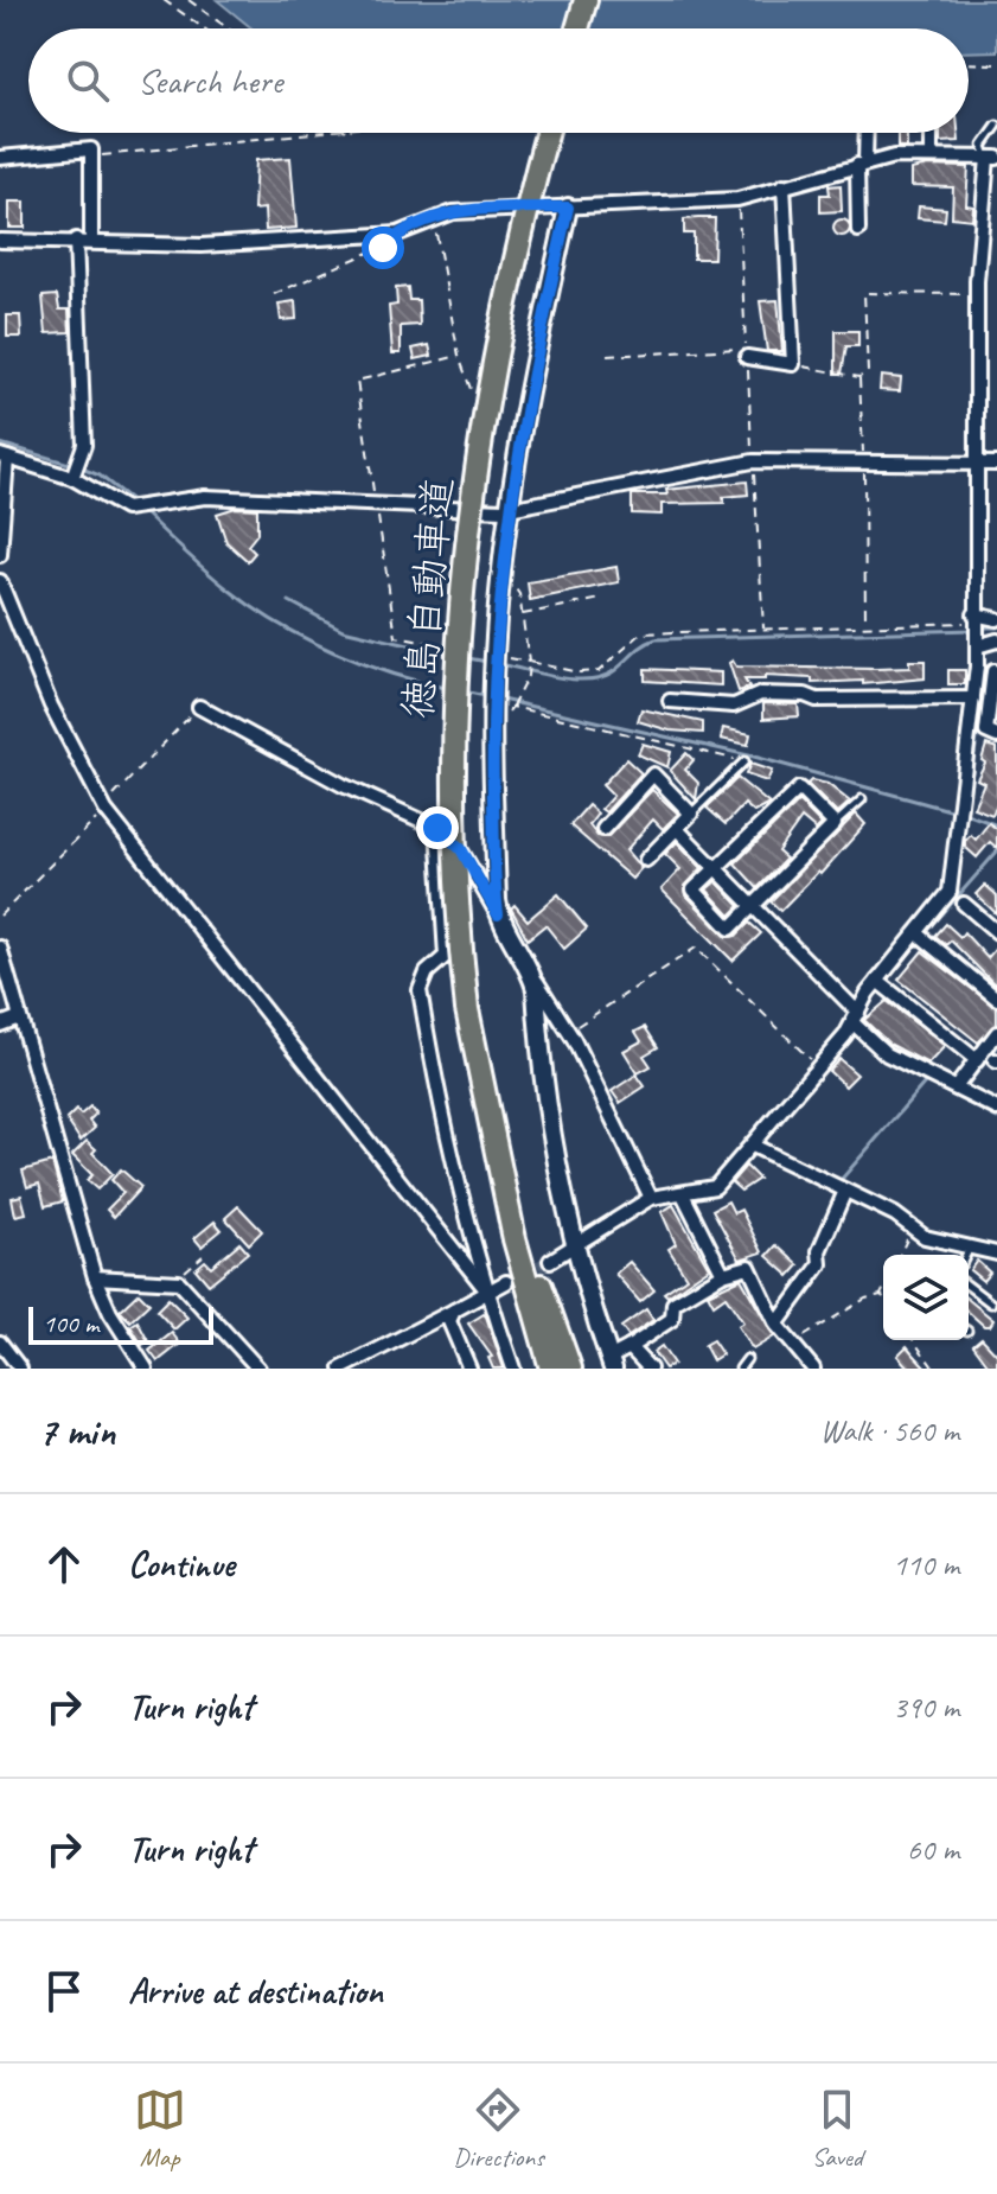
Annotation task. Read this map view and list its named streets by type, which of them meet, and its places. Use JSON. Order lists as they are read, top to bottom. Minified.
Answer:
{"streets":{"highway":["徳島自動車道"]},"scale_bar":"100 m","page":{"search":"Search here","scale":"100 m","heading":["7 min","Walk · 560 m"],"list":[["Continue","110 m"],["Turn right","390 m"],["Turn right","60 m"],"Arrive at destination"],"nav":["Map","Directions","Saved"]}}
